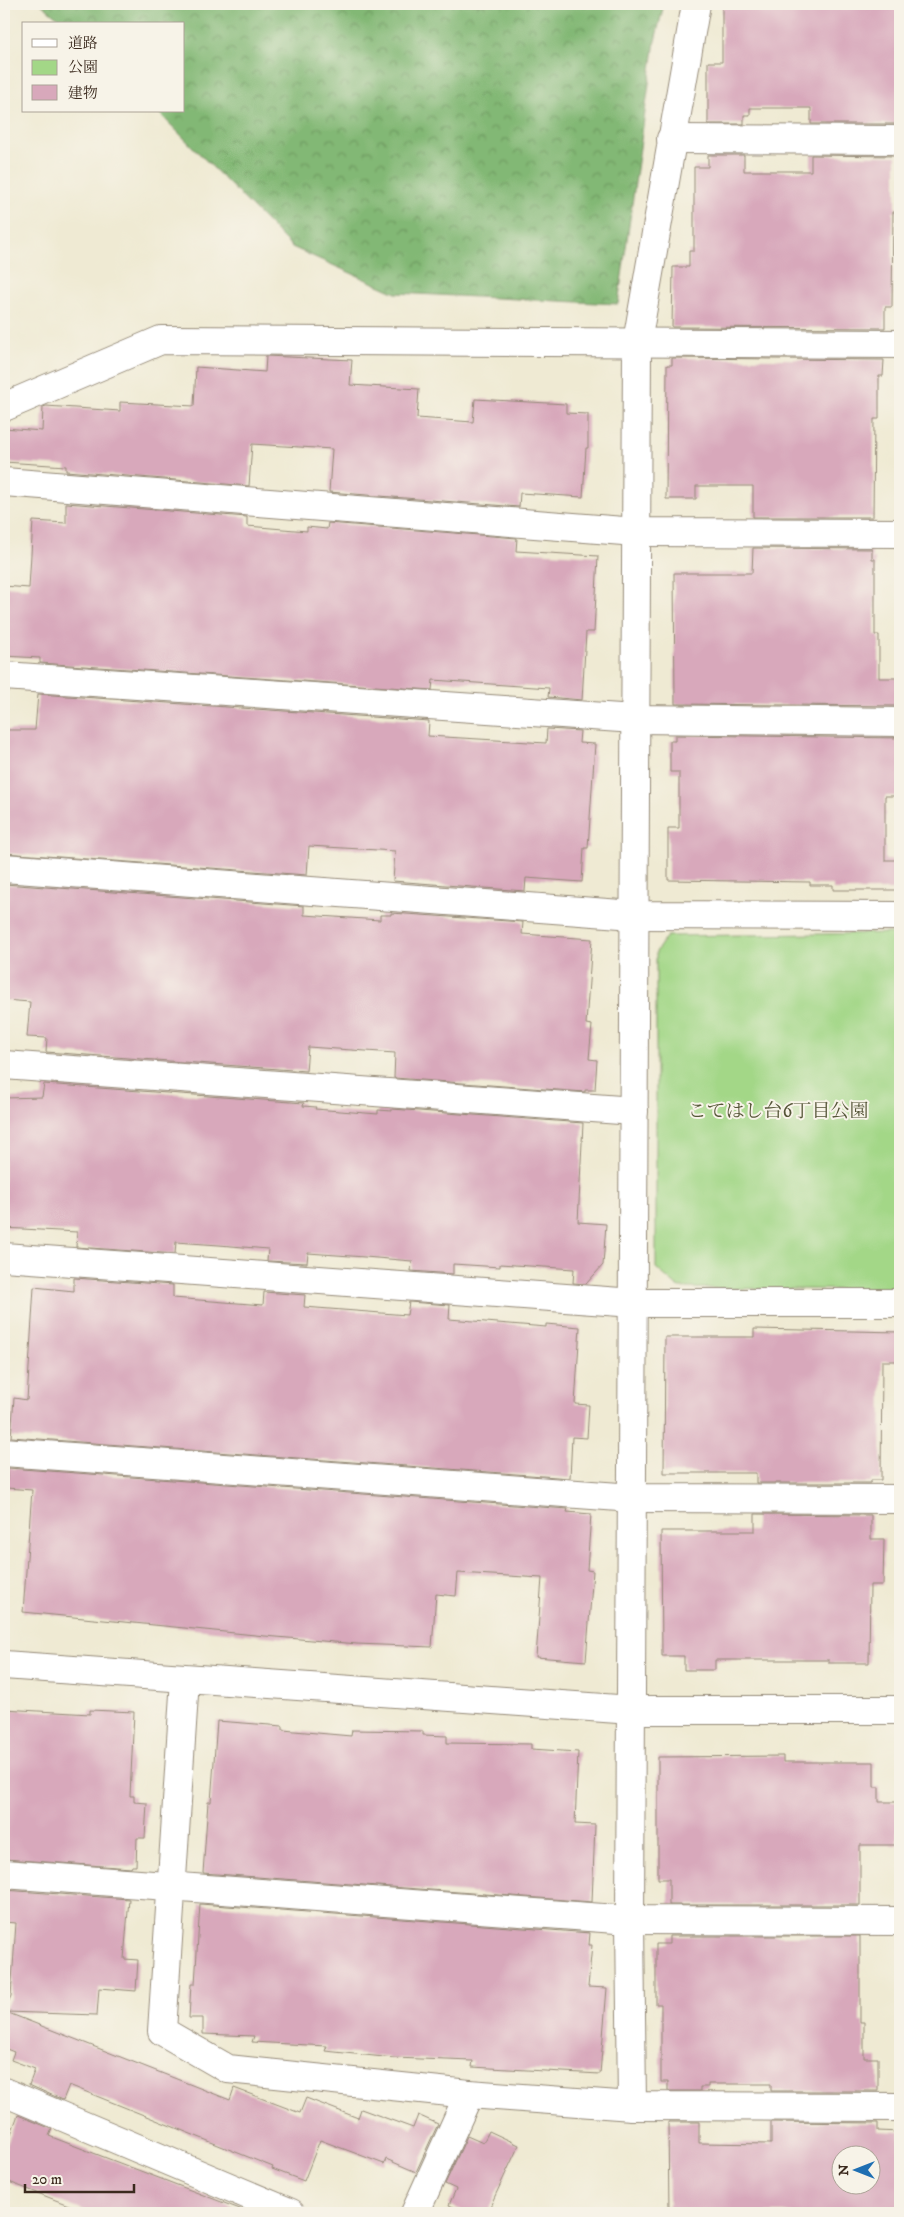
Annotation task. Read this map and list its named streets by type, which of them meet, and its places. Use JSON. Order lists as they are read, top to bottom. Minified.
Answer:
{"parks":["こてはし台6丁目公園"],"legend":["道路","公園","建物"],"scale_bar":"20 m","north":"left"}
